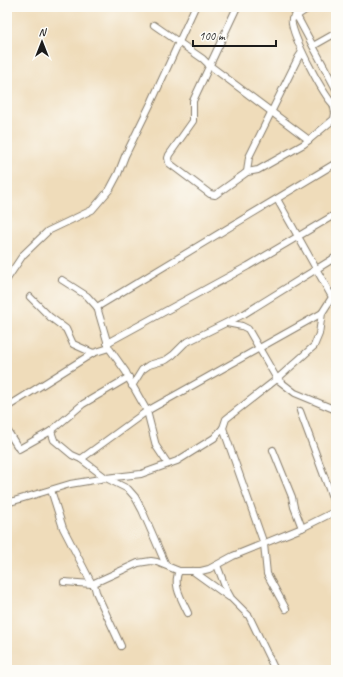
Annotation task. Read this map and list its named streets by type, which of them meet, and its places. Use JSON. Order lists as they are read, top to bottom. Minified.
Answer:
{"scale_bar":"100 m","north":"top"}
